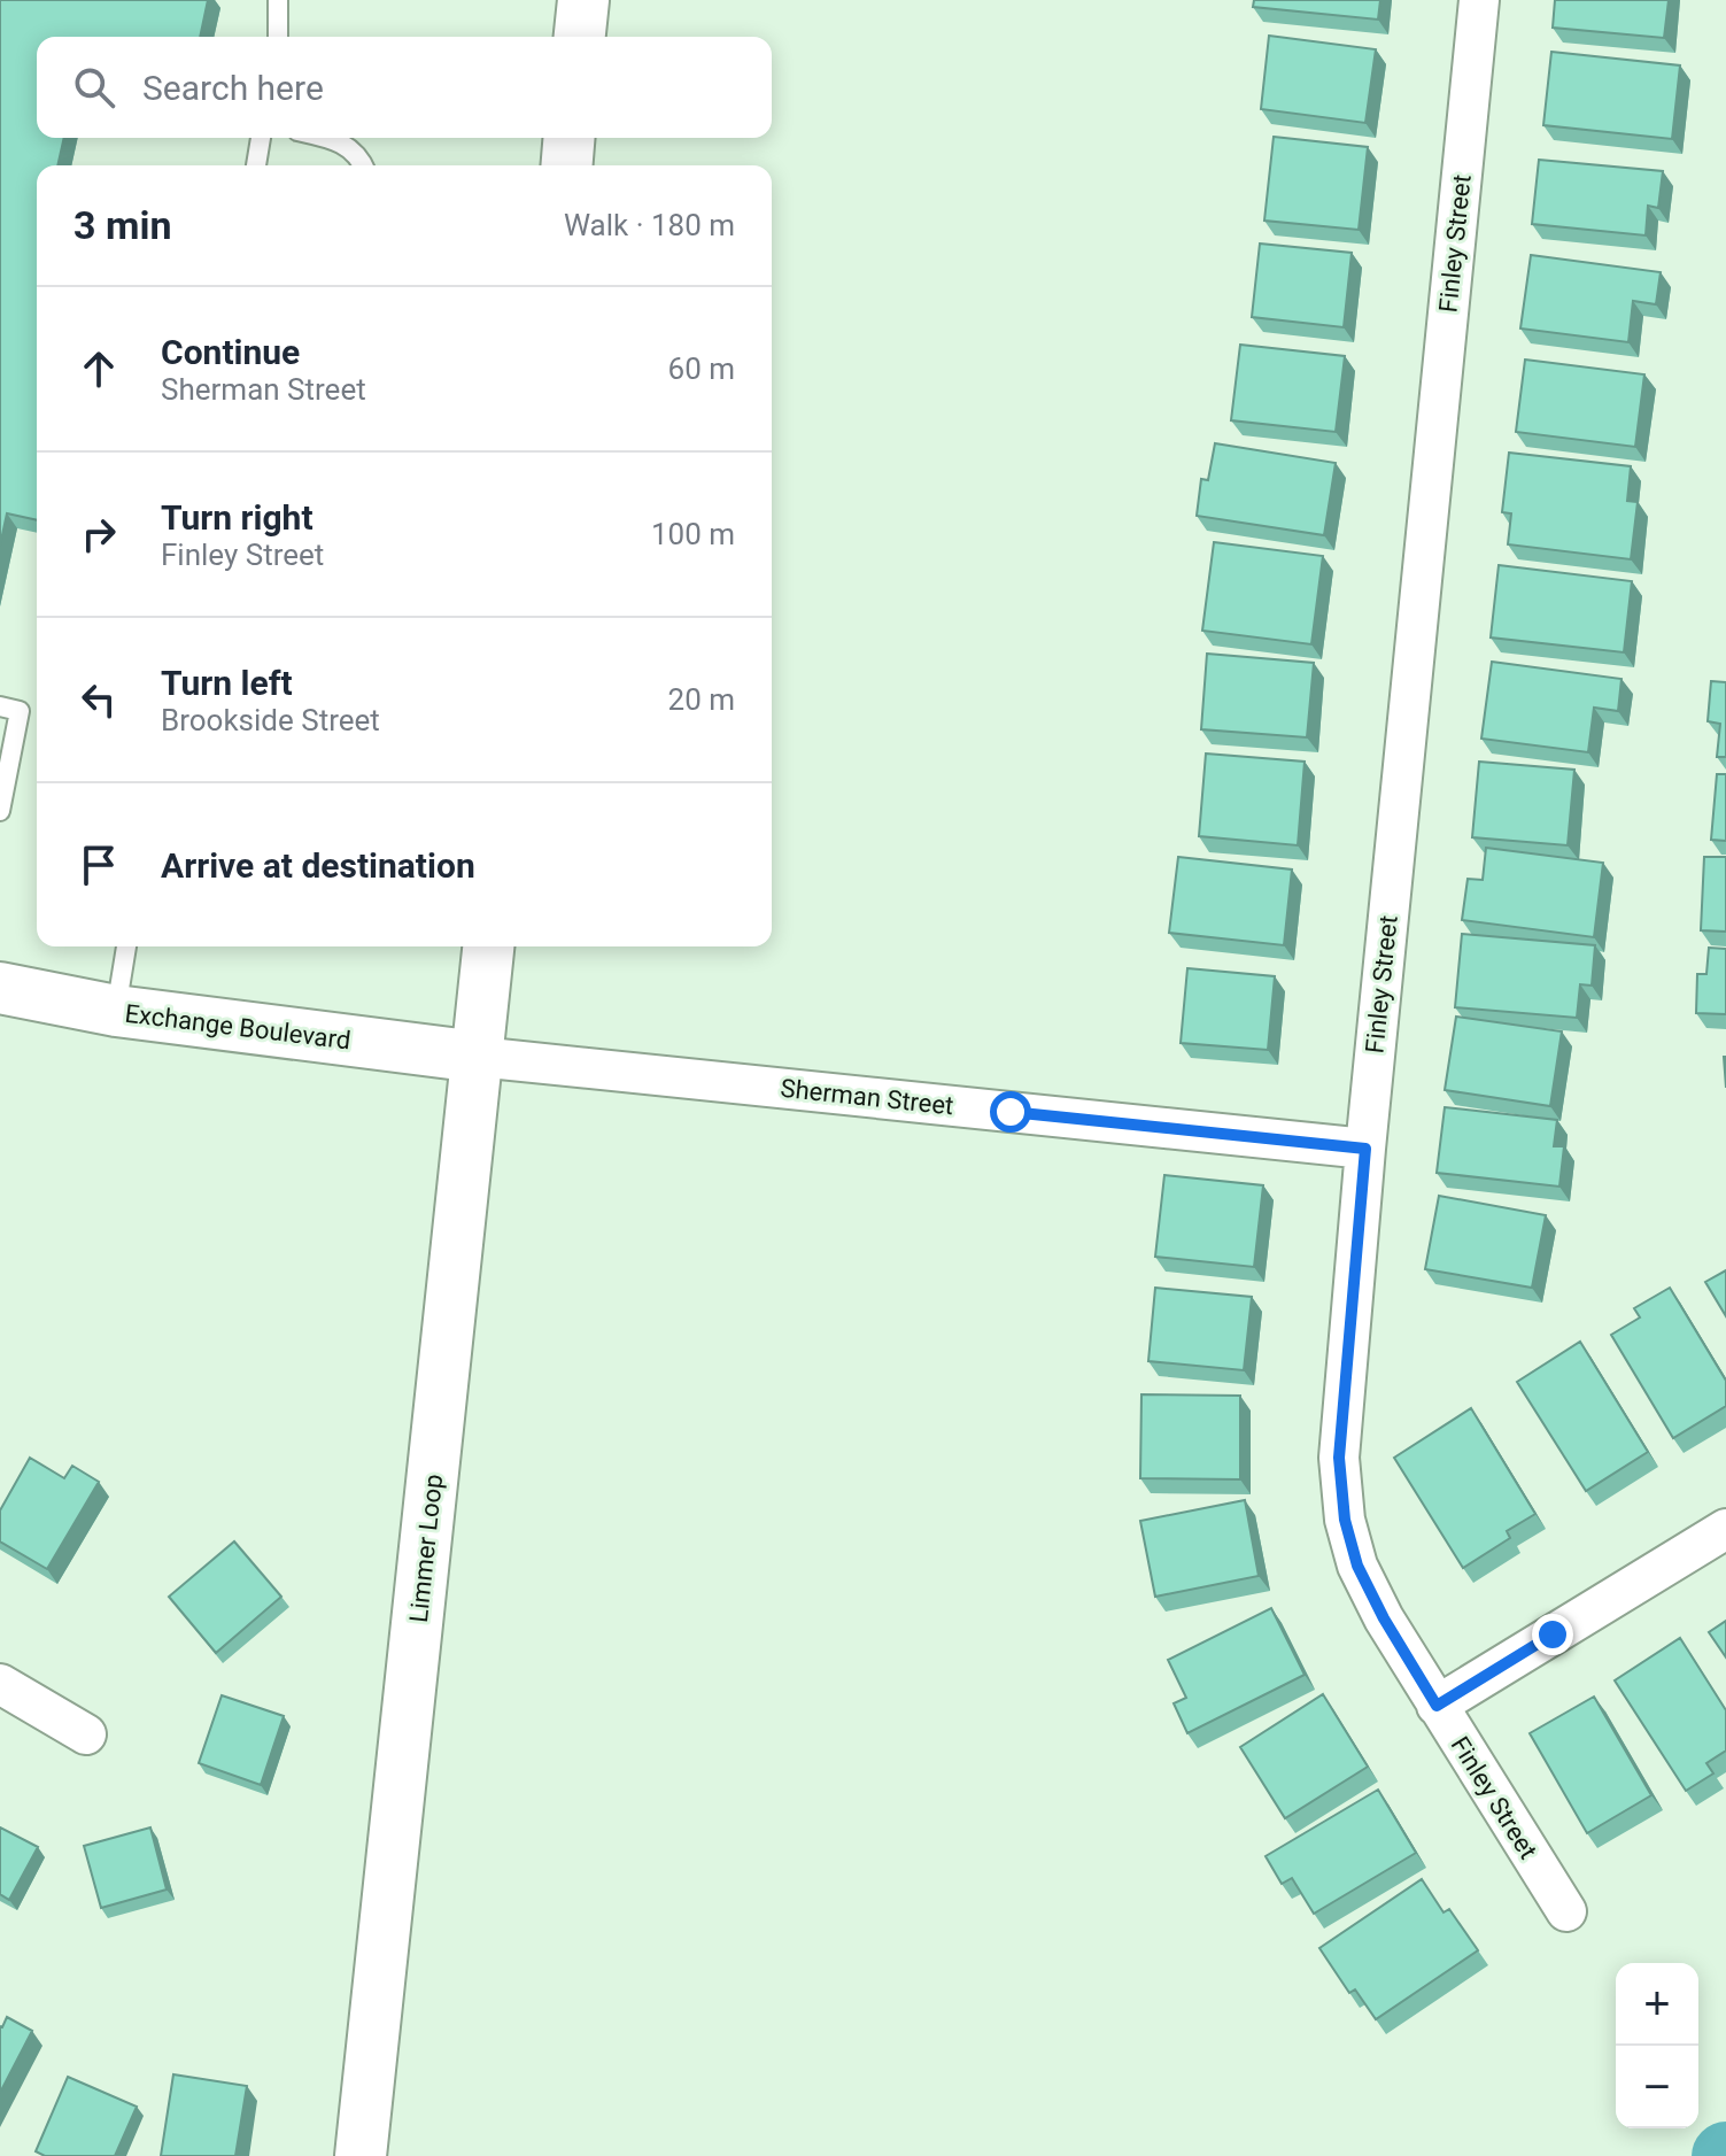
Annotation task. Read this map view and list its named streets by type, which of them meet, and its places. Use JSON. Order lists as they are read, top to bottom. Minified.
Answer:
{"streets":{"street":["Finley Street","Exchange Boulevard","Sherman Street","Limmer Loop"]},"crossings":[["Finley Street","Sherman Street"],["Exchange Boulevard","Sherman Street"],["Exchange Boulevard","Limmer Loop"],["Sherman Street","Limmer Loop"]],"page":{"search":"Search here","heading":["3 min","Walk · 180 m"],"list":[["Continue","Sherman Street","60 m"],["Turn right","Finley Street","100 m"],["Turn left","Brookside Street","20 m"],"Arrive at destination"],"map_buttons":["+","−"]}}
